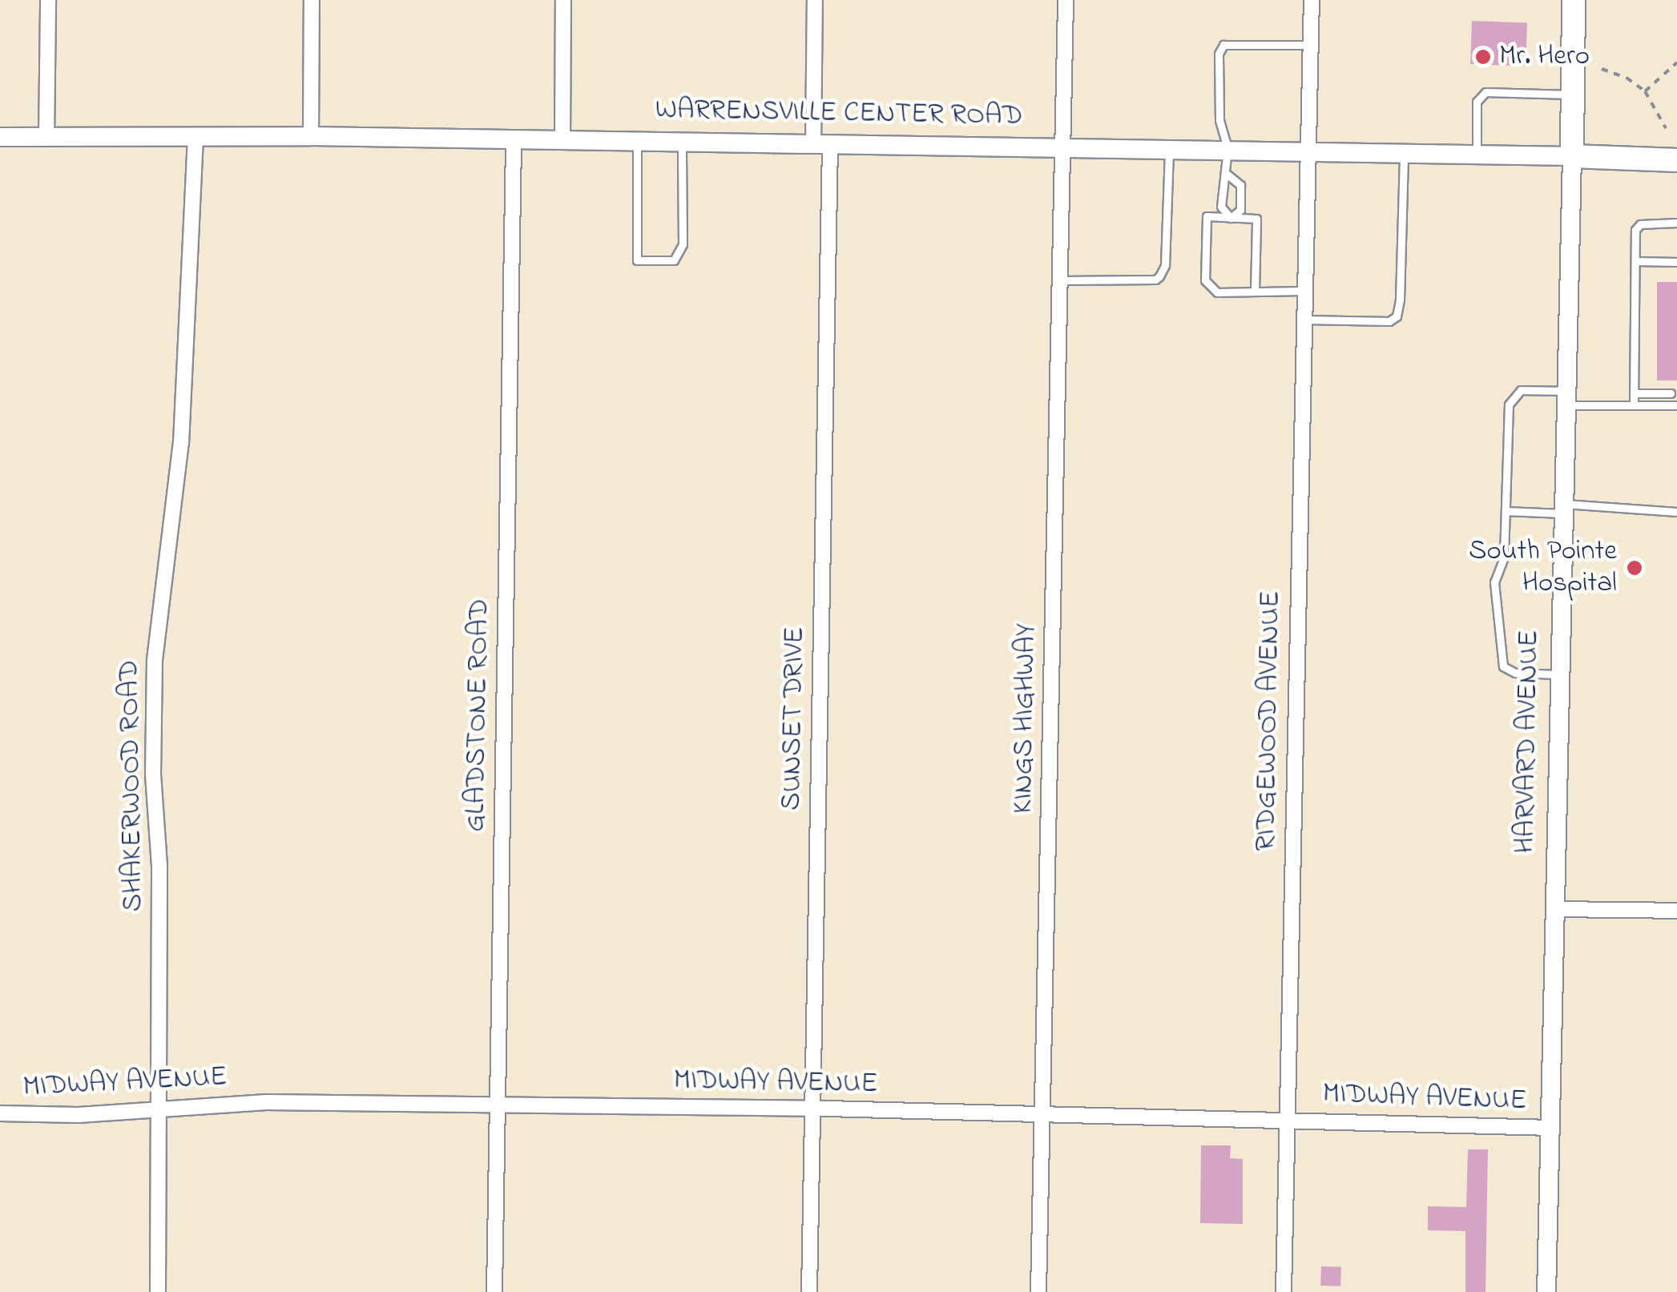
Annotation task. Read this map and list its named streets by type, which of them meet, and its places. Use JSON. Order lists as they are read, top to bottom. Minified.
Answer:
{"streets":{"main road":["WARRENSVILLE CENTER ROAD","HARVARD AVENUE"],"street":["GLADSTONE ROAD","SUNSET DRIVE","KINGS HIGHWAY","RIDGEWOOD AVENUE","SHAKERWOOD ROAD","MIDWAY AVENUE"]},"crossings":[["WARRENSVILLE CENTER ROAD","GLADSTONE ROAD"],["WARRENSVILLE CENTER ROAD","SUNSET DRIVE"],["WARRENSVILLE CENTER ROAD","KINGS HIGHWAY"],["WARRENSVILLE CENTER ROAD","RIDGEWOOD AVENUE"],["WARRENSVILLE CENTER ROAD","HARVARD AVENUE"],["WARRENSVILLE CENTER ROAD","SHAKERWOOD ROAD"],["GLADSTONE ROAD","MIDWAY AVENUE"],["SUNSET DRIVE","MIDWAY AVENUE"],["KINGS HIGHWAY","MIDWAY AVENUE"],["RIDGEWOOD AVENUE","MIDWAY AVENUE"],["HARVARD AVENUE","MIDWAY AVENUE"],["SHAKERWOOD ROAD","MIDWAY AVENUE"]],"places":["Mr. Hero","South Pointe Hospital"]}
